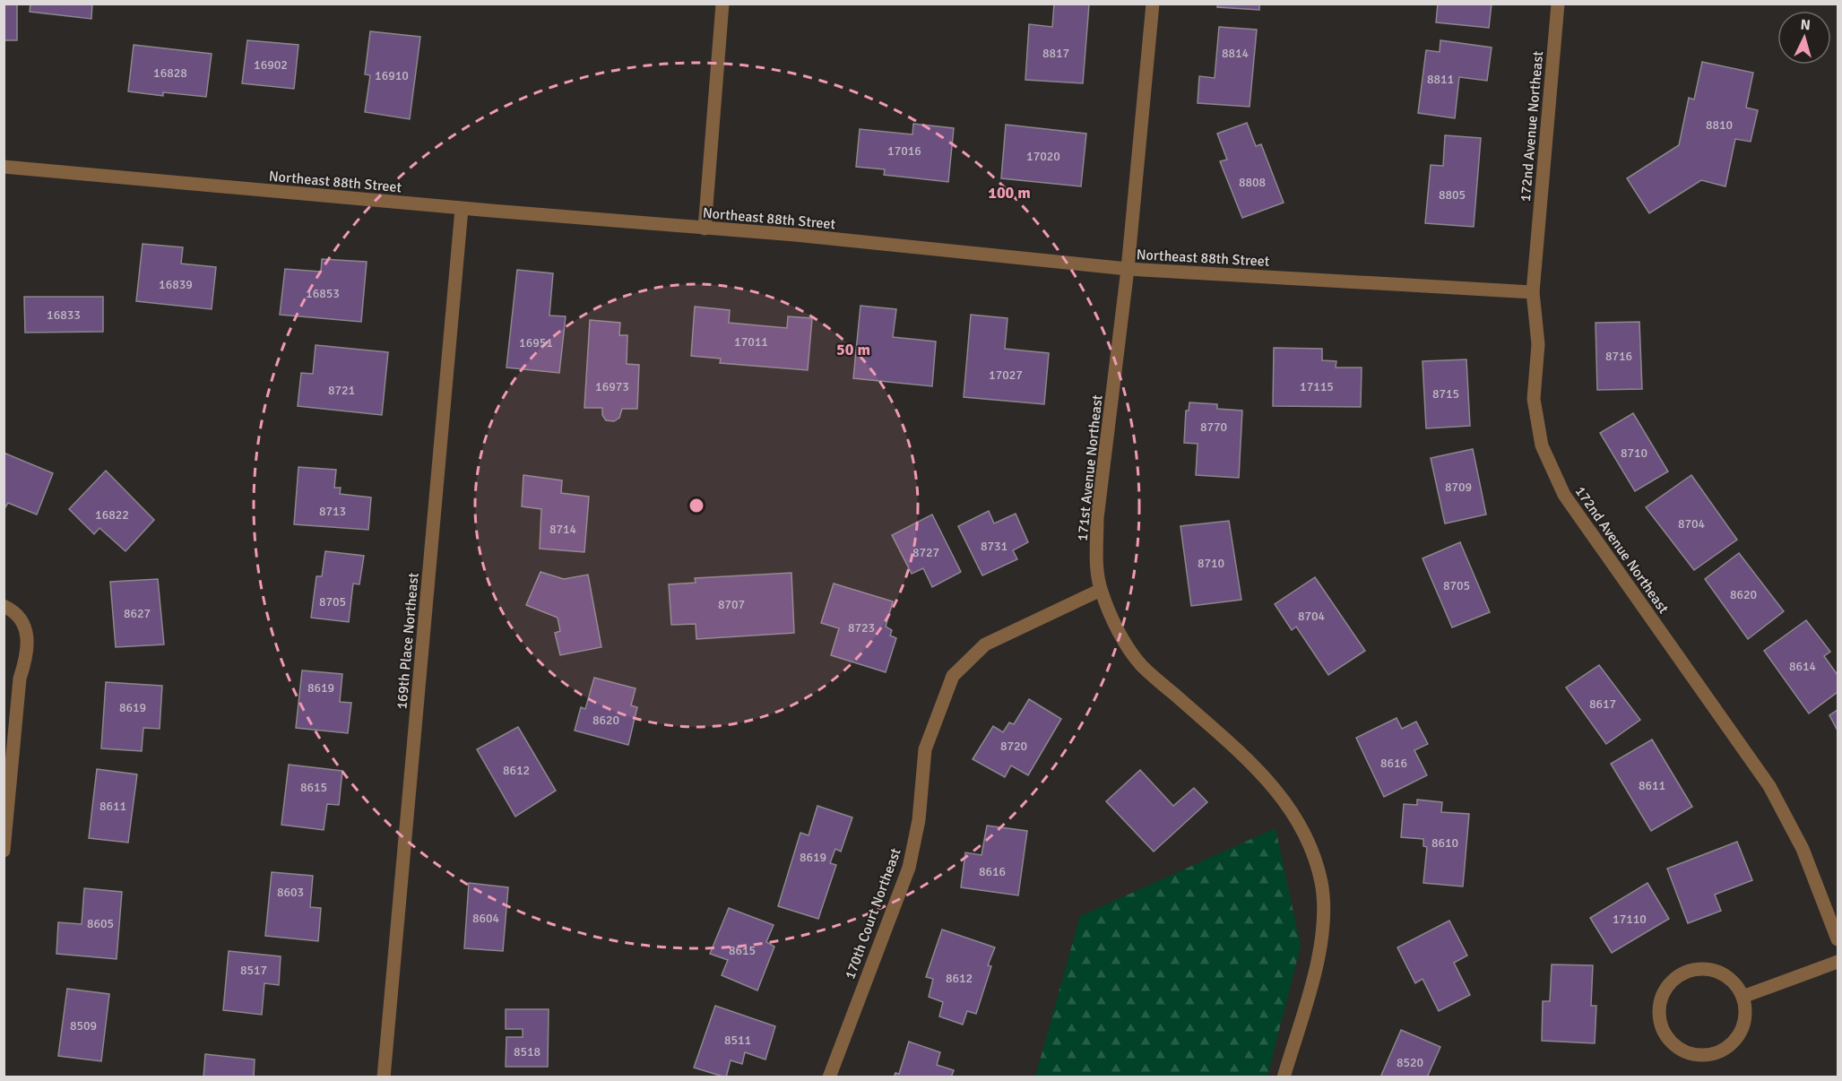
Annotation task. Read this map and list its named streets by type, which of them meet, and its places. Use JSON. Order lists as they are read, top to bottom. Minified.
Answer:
{"streets":{"street":["172nd Avenue Northeast","Northeast 88th Street","171st Avenue Northeast","169th Place Northeast","170th Court Northeast"]},"crossings":[["172nd Avenue Northeast","Northeast 88th Street"],["Northeast 88th Street","171st Avenue Northeast"],["Northeast 88th Street","169th Place Northeast"],["171st Avenue Northeast","170th Court Northeast"]],"house_numbers":["8817","8814","16902","16828","16910","8811","8810","17016","17020","8808","8805","16839","16853","16833","17011","16951","8716","17027","16973","17115","8721","8715","8770","8710","8709","8713","16822","8704","8714","8731","8727","8710","8705","8620","8705","8707","8627","8704","8723","8614","8619","8617","8619","8620","8720","8616","8612","8611","8615","8611","8610","8619","8616","8603","8604","17110","8605","8615","8517","8612","8509","8511","8518","8520"],"north":"top","rings":["100 m","50 m"]}
